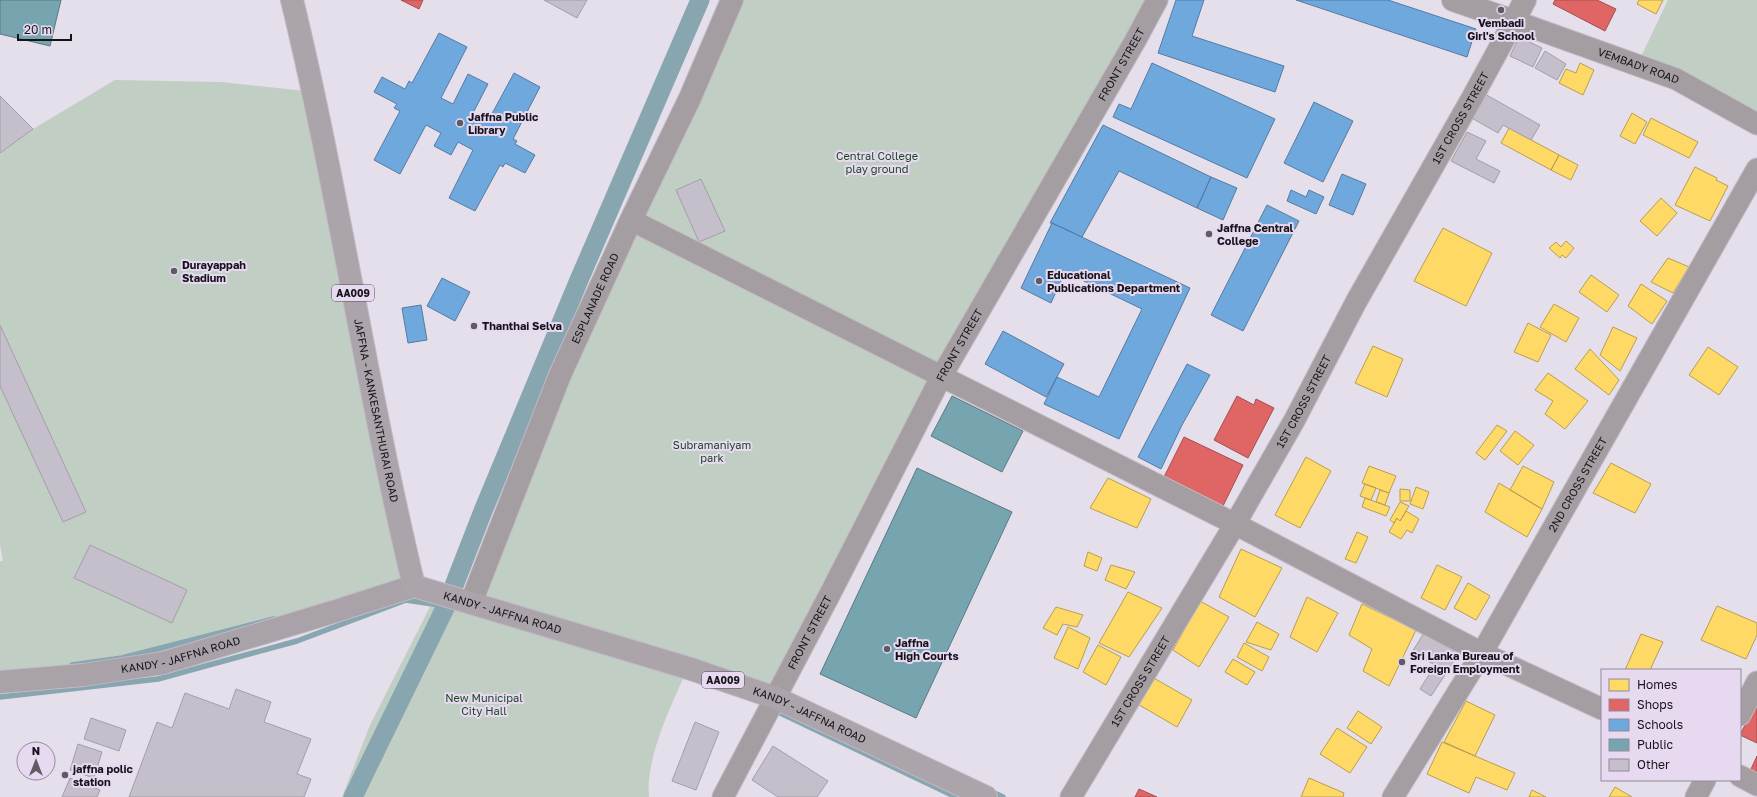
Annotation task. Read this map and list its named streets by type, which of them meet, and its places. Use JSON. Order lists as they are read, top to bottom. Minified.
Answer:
{"streets":{"highway":["AA009","JAFFNA - KANKESANTHURAI ROAD","KANDY - JAFFNA ROAD"],"street":["FRONT STREET","VEMBADY ROAD","1ST CROSS STREET","ESPLANADE ROAD","2ND CROSS STREET"]},"crossings":[["FRONT STREET","KANDY - JAFFNA ROAD"],["VEMBADY ROAD","1ST CROSS STREET"],["ESPLANADE ROAD","KANDY - JAFFNA ROAD"],["JAFFNA - KANKESANTHURAI ROAD","KANDY - JAFFNA ROAD"]],"parks":["Central College play ground","Subramaniyam park","New Municipal City Hall"],"places":["Vembadi Girl's School","Jaffna Public Library","Jaffna Central College","Durayappah Stadium","Educational Publications Department","Thanthai Selva","Jaffna High Courts","Sri Lanka Bureau of Foreign Employment","jaffna polic station"],"legend":["Homes","Shops","Schools","Public","Other"],"scale_bar":"20 m","north":"top"}
